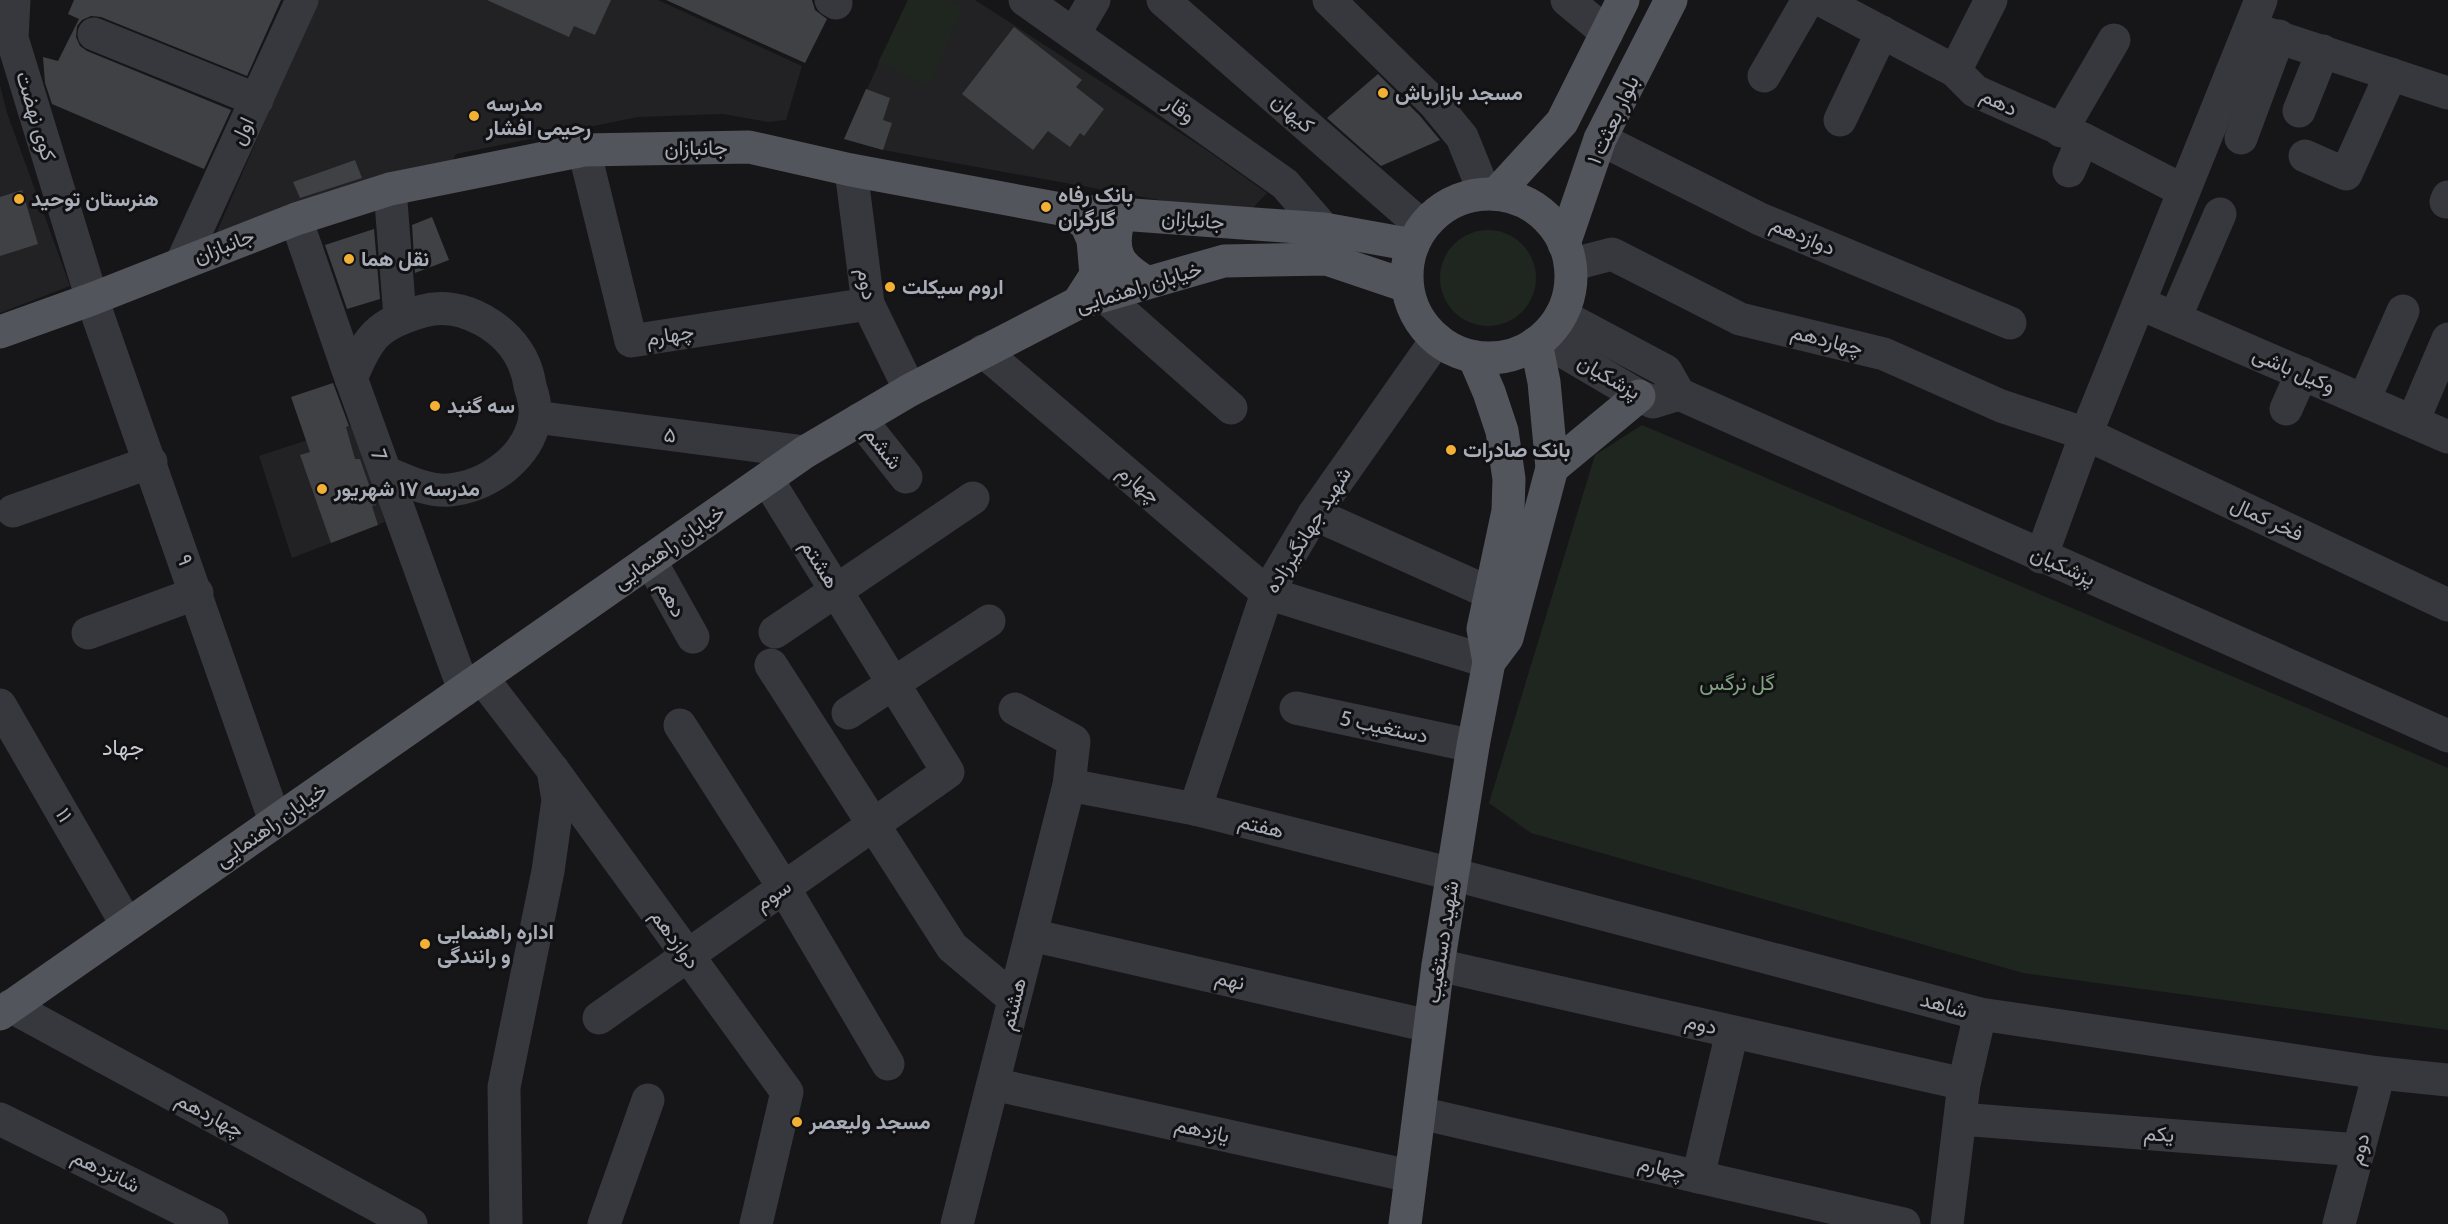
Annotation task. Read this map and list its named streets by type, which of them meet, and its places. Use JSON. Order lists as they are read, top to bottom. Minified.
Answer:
{"streets":{"main road":["بلوار بعثت ۱","جانبازان","خیابان راهنمایی","شهید دستغیب"],"street":["دهم","وقار","کیهان","کوی نهضت","اول","دوازدهم","دوم","چهارم","چهاردهم","وکیل باشی","پزشکیان","۵","ششم","7","فخر کمال","شهید جهانگیرزاده","۹","هشتم","دستغیب 5","۱۱","هفتم","سوم","نهم","شاهد","یازدهم","یکم","شانزدهم"]},"crossings":[["دهم","خیابان راهنمایی"],["وقار","جانبازان"],["کیهان","بلوار بعثت ۱"],["کیهان","جانبازان"],["کیهان","خیابان راهنمایی"],["کیهان","چهاردهم"],["کیهان","پزشکیان"],["کیهان","شهید جهانگیرزاده"],["کوی نهضت","جانبازان"],["کوی نهضت","۹"],["بلوار بعثت ۱","جانبازان"],["بلوار بعثت ۱","دوازدهم"],["بلوار بعثت ۱","خیابان راهنمایی"],["بلوار بعثت ۱","چهاردهم"],["بلوار بعثت ۱","پزشکیان"],["بلوار بعثت ۱","شهید جهانگیرزاده"],["اول","جانبازان"],["جانبازان","دوم"],["جانبازان","خیابان راهنمایی"],["جانبازان","چهارم"],["جانبازان","چهاردهم"],["جانبازان","پزشکیان"],["جانبازان","7"],["جانبازان","شهید جهانگیرزاده"],["جانبازان","۹"],["دوازدهم","خیابان راهنمایی"],["دوازدهم","7"],["دوازدهم","سوم"],["دوم","خیابان راهنمایی"],["دوم","چهارم"],["دوم","شهید دستغیب"],["دوم","شاهد"],["دوم","یکم"],["خیابان راهنمایی","چهارم"],["خیابان راهنمایی","چهاردهم"],["خیابان راهنمایی","پزشکیان"],["خیابان راهنمایی","۵"],["خیابان راهنمایی","ششم"],["خیابان راهنمایی","7"],["خیابان راهنمایی","شهید جهانگیرزاده"],["خیابان راهنمایی","۹"],["خیابان راهنمایی","هشتم"],["خیابان راهنمایی","۱۱"],["چهارم","شهید جهانگیرزاده"],["چهارم","شهید دستغیب"],["چهاردهم","پزشکیان"],["چهاردهم","فخر کمال"],["چهاردهم","شهید جهانگیرزاده"],["پزشکیان","شهید جهانگیرزاده"],["۵","7"],["شهید جهانگیرزاده","هفتم"],["هشتم","هفتم"],["هشتم","سوم"],["هشتم","نهم"],["هشتم","یازدهم"],["دستغیب 5","شهید دستغیب"],["هفتم","شهید دستغیب"],["هفتم","شاهد"],["شهید دستغیب","نهم"],["شهید دستغیب","شاهد"],["شهید دستغیب","یازدهم"]],"districts":["جهاد"],"parks":["گل نرگس"],"places":["مسجد بازارباش","مدرسه رحیمی افشار","هنرستان توحید","بانک رفاه گارگران","نقل هما","اروم سیکلت","سه گنبد","بانک صادرات","مدرسه ۱۷ شهریور","اداره راهنمایی و رانندگی","مسجد ولیعصر"]}
